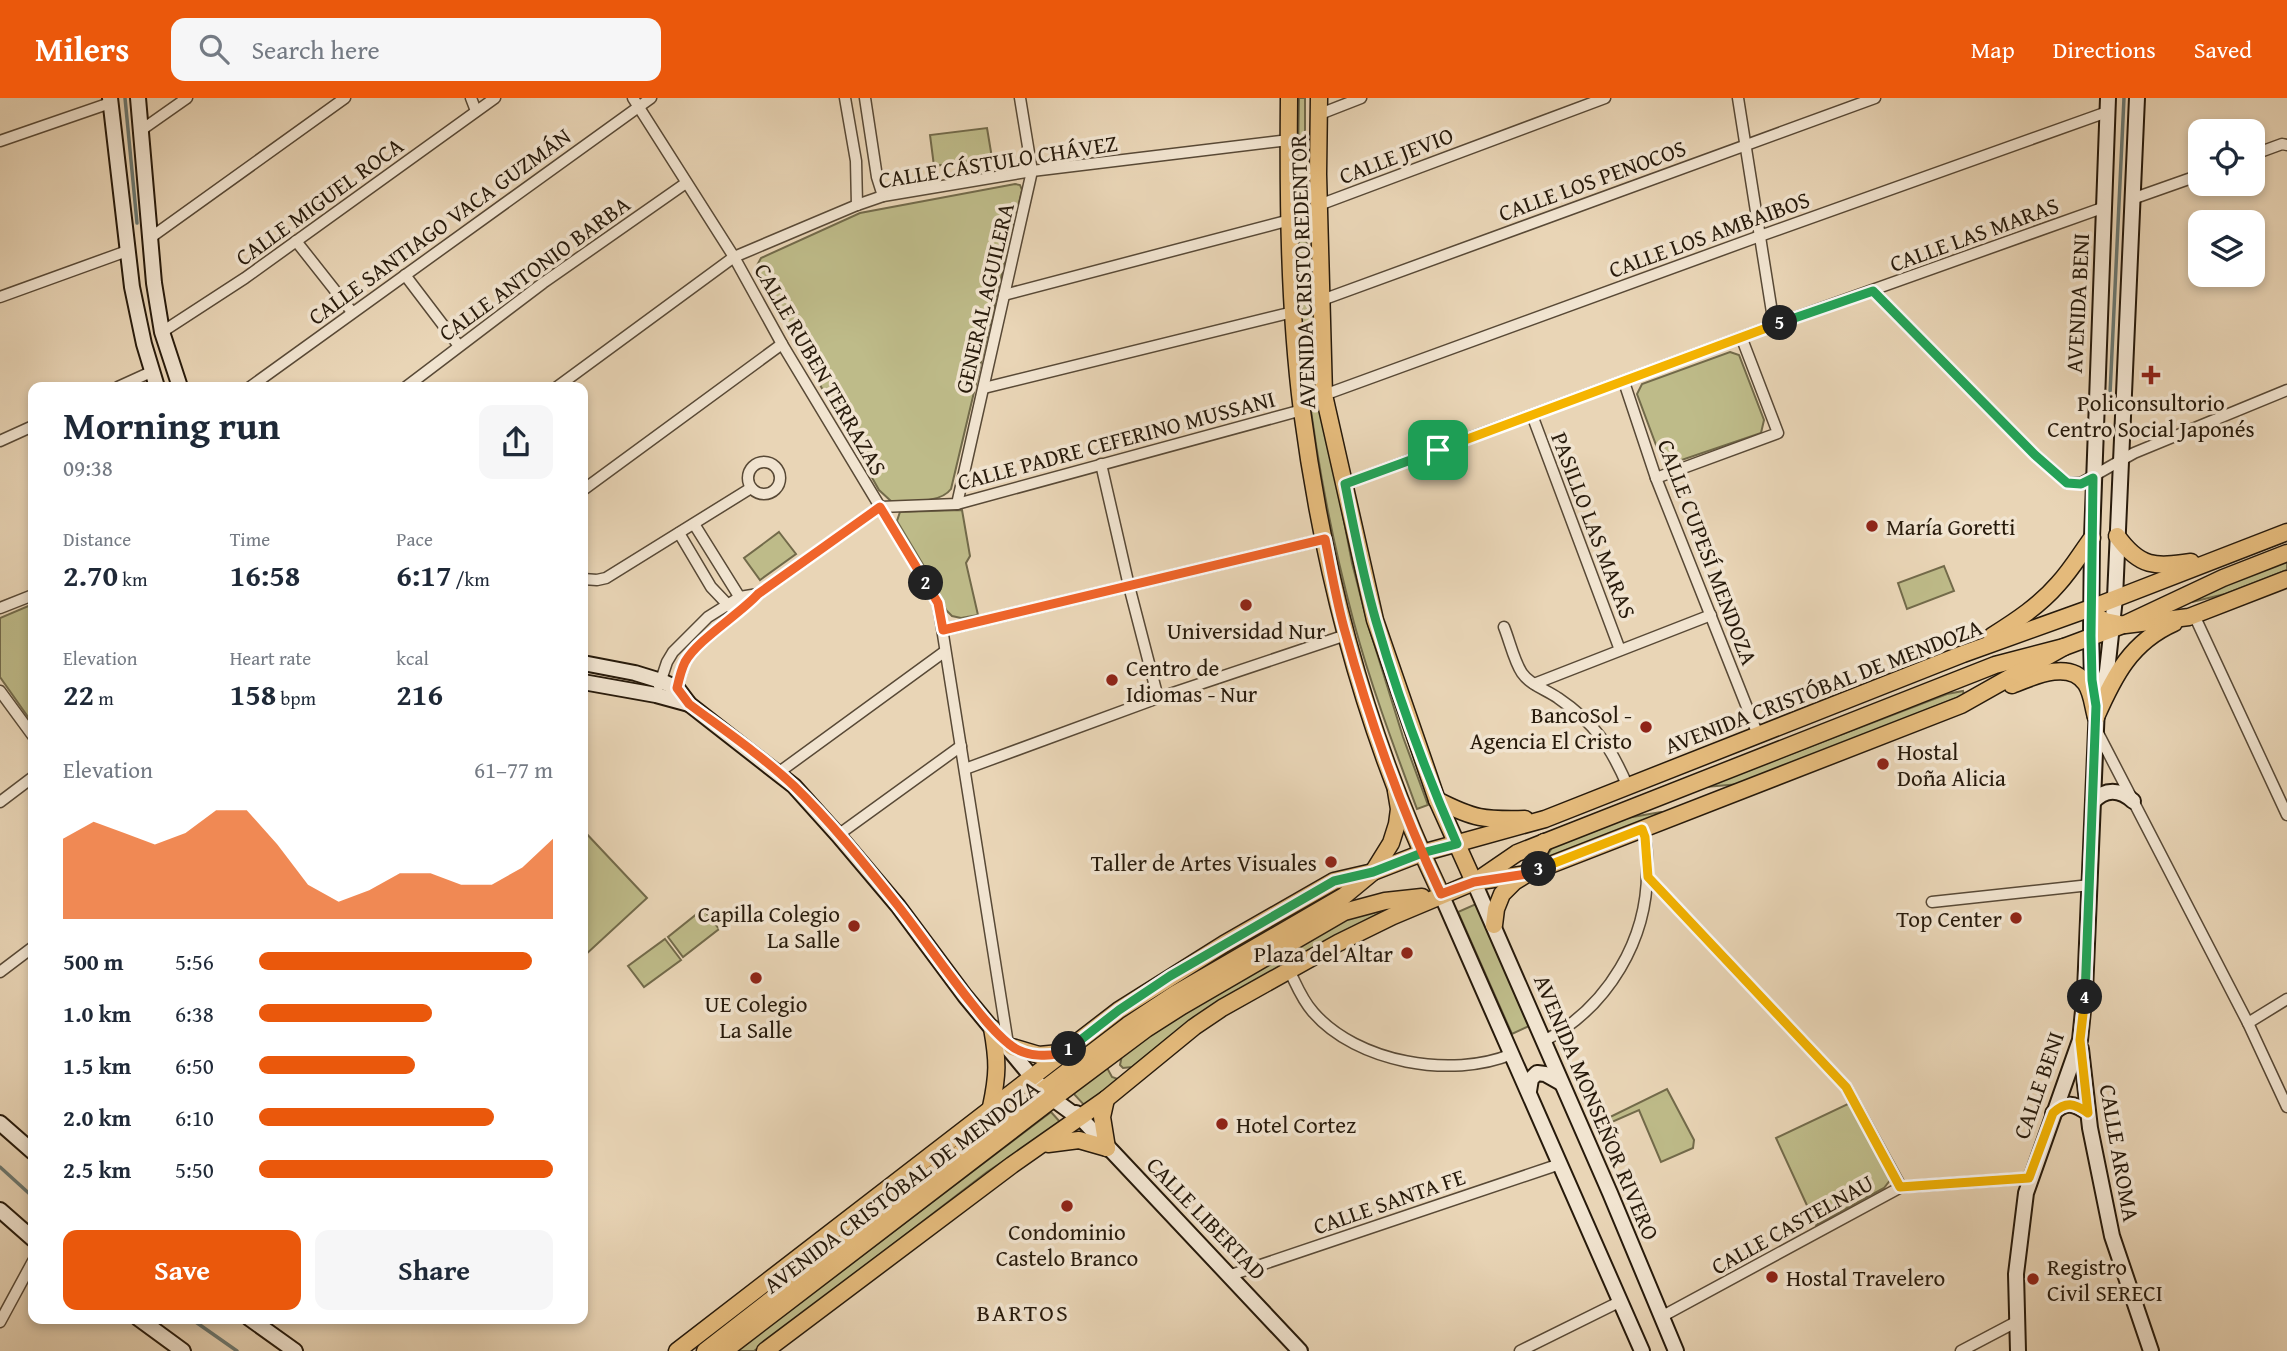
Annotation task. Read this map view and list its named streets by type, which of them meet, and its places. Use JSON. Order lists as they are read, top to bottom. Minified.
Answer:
{"streets":{"main road":["AVENIDA CRISTO REDENTOR","AVENIDA CRISTÓBAL DE MENDOZA"],"street":["CALLE JEVIO","CALLE CÁSTULO CHÁVEZ","CALLE LOS PENOCOS","CALLE MIGUEL ROCA","CALLE SANTIAGO VACA GUZMÁN","CALLE LOS AMBAIBOS","CALLE LAS MARAS","CALLE ANTONIO BARBA","GENERAL AGUILERA","AVENIDA BENI","CALLE RUBEN TERRAZAS","CALLE PADRE CEFERINO MUSSANI","PASILLO LAS MARAS","CALLE CUPESÍ MENDOZA","CALLE BENI","AVENIDA MONSEÑOR RIVERO","CALLE AROMA","CALLE SANTA FE","CALLE LIBERTAD","CALLE CASTELNAU"]},"crossings":[["CALLE JEVIO","AVENIDA CRISTO REDENTOR"],["CALLE CÁSTULO CHÁVEZ","AVENIDA CRISTO REDENTOR"],["CALLE CÁSTULO CHÁVEZ","GENERAL AGUILERA"],["CALLE CÁSTULO CHÁVEZ","CALLE RUBEN TERRAZAS"],["CALLE LOS PENOCOS","AVENIDA CRISTO REDENTOR"],["CALLE SANTIAGO VACA GUZMÁN","CALLE RUBEN TERRAZAS"],["CALLE LOS AMBAIBOS","AVENIDA CRISTO REDENTOR"],["CALLE LOS AMBAIBOS","AVENIDA BENI"],["CALLE LAS MARAS","AVENIDA CRISTO REDENTOR"],["CALLE LAS MARAS","AVENIDA BENI"],["CALLE LAS MARAS","PASILLO LAS MARAS"],["CALLE LAS MARAS","CALLE CUPESÍ MENDOZA"],["CALLE ANTONIO BARBA","CALLE RUBEN TERRAZAS"],["AVENIDA CRISTO REDENTOR","CALLE PADRE CEFERINO MUSSANI"],["AVENIDA CRISTO REDENTOR","AVENIDA CRISTÓBAL DE MENDOZA"],["AVENIDA CRISTO REDENTOR","AVENIDA MONSEÑOR RIVERO"],["GENERAL AGUILERA","CALLE PADRE CEFERINO MUSSANI"],["AVENIDA BENI","AVENIDA CRISTÓBAL DE MENDOZA"],["AVENIDA BENI","CALLE BENI"],["CALLE RUBEN TERRAZAS","CALLE PADRE CEFERINO MUSSANI"],["CALLE CUPESÍ MENDOZA","AVENIDA CRISTÓBAL DE MENDOZA"],["AVENIDA CRISTÓBAL DE MENDOZA","CALLE BENI"],["AVENIDA CRISTÓBAL DE MENDOZA","AVENIDA MONSEÑOR RIVERO"],["AVENIDA CRISTÓBAL DE MENDOZA","CALLE LIBERTAD"],["CALLE BENI","CALLE AROMA"],["CALLE BENI","CALLE CASTELNAU"],["AVENIDA MONSEÑOR RIVERO","CALLE CASTELNAU"],["CALLE SANTA FE","CALLE LIBERTAD"]],"districts":["BARTOS"],"places":{"health":["Policonsultorio Centro Social Japonés"],"other":["María Goretti","Universidad Nur","Centro de Idiomas - Nur","BancoSol - Agencia El Cristo","Hostal Doña Alicia","Taller de Artes Visuales","Top Center","Capilla Colegio La Salle","Plaza del Altar","UE Colegio La Salle","Hotel Cortez","Condominio Castelo Branco","Hostal Travelero","Registro Civil SERECI"]},"page":{"header":"Milers","search":"Search here","nav":["Map","Directions","Saved"],"pins":["5","2","3","4","1"],"heading":["Morning run","09:38"],"stats":[["Distance","2.70 km"],["Time","16:58"],["Pace","6:17 /km"],["Elevation","22 m"],["Heart rate","158 bpm"],["kcal","216"]],"chart":["Elevation","61–77 m"],"list":[{"name":"500 m","note":"5:56"},{"name":"1.0 km","note":"6:38"},{"name":"1.5 km","note":"6:50"},{"name":"2.0 km","note":"6:10"},{"name":"2.5 km","note":"5:50"}],"buttons":["Save","Share"]}}
